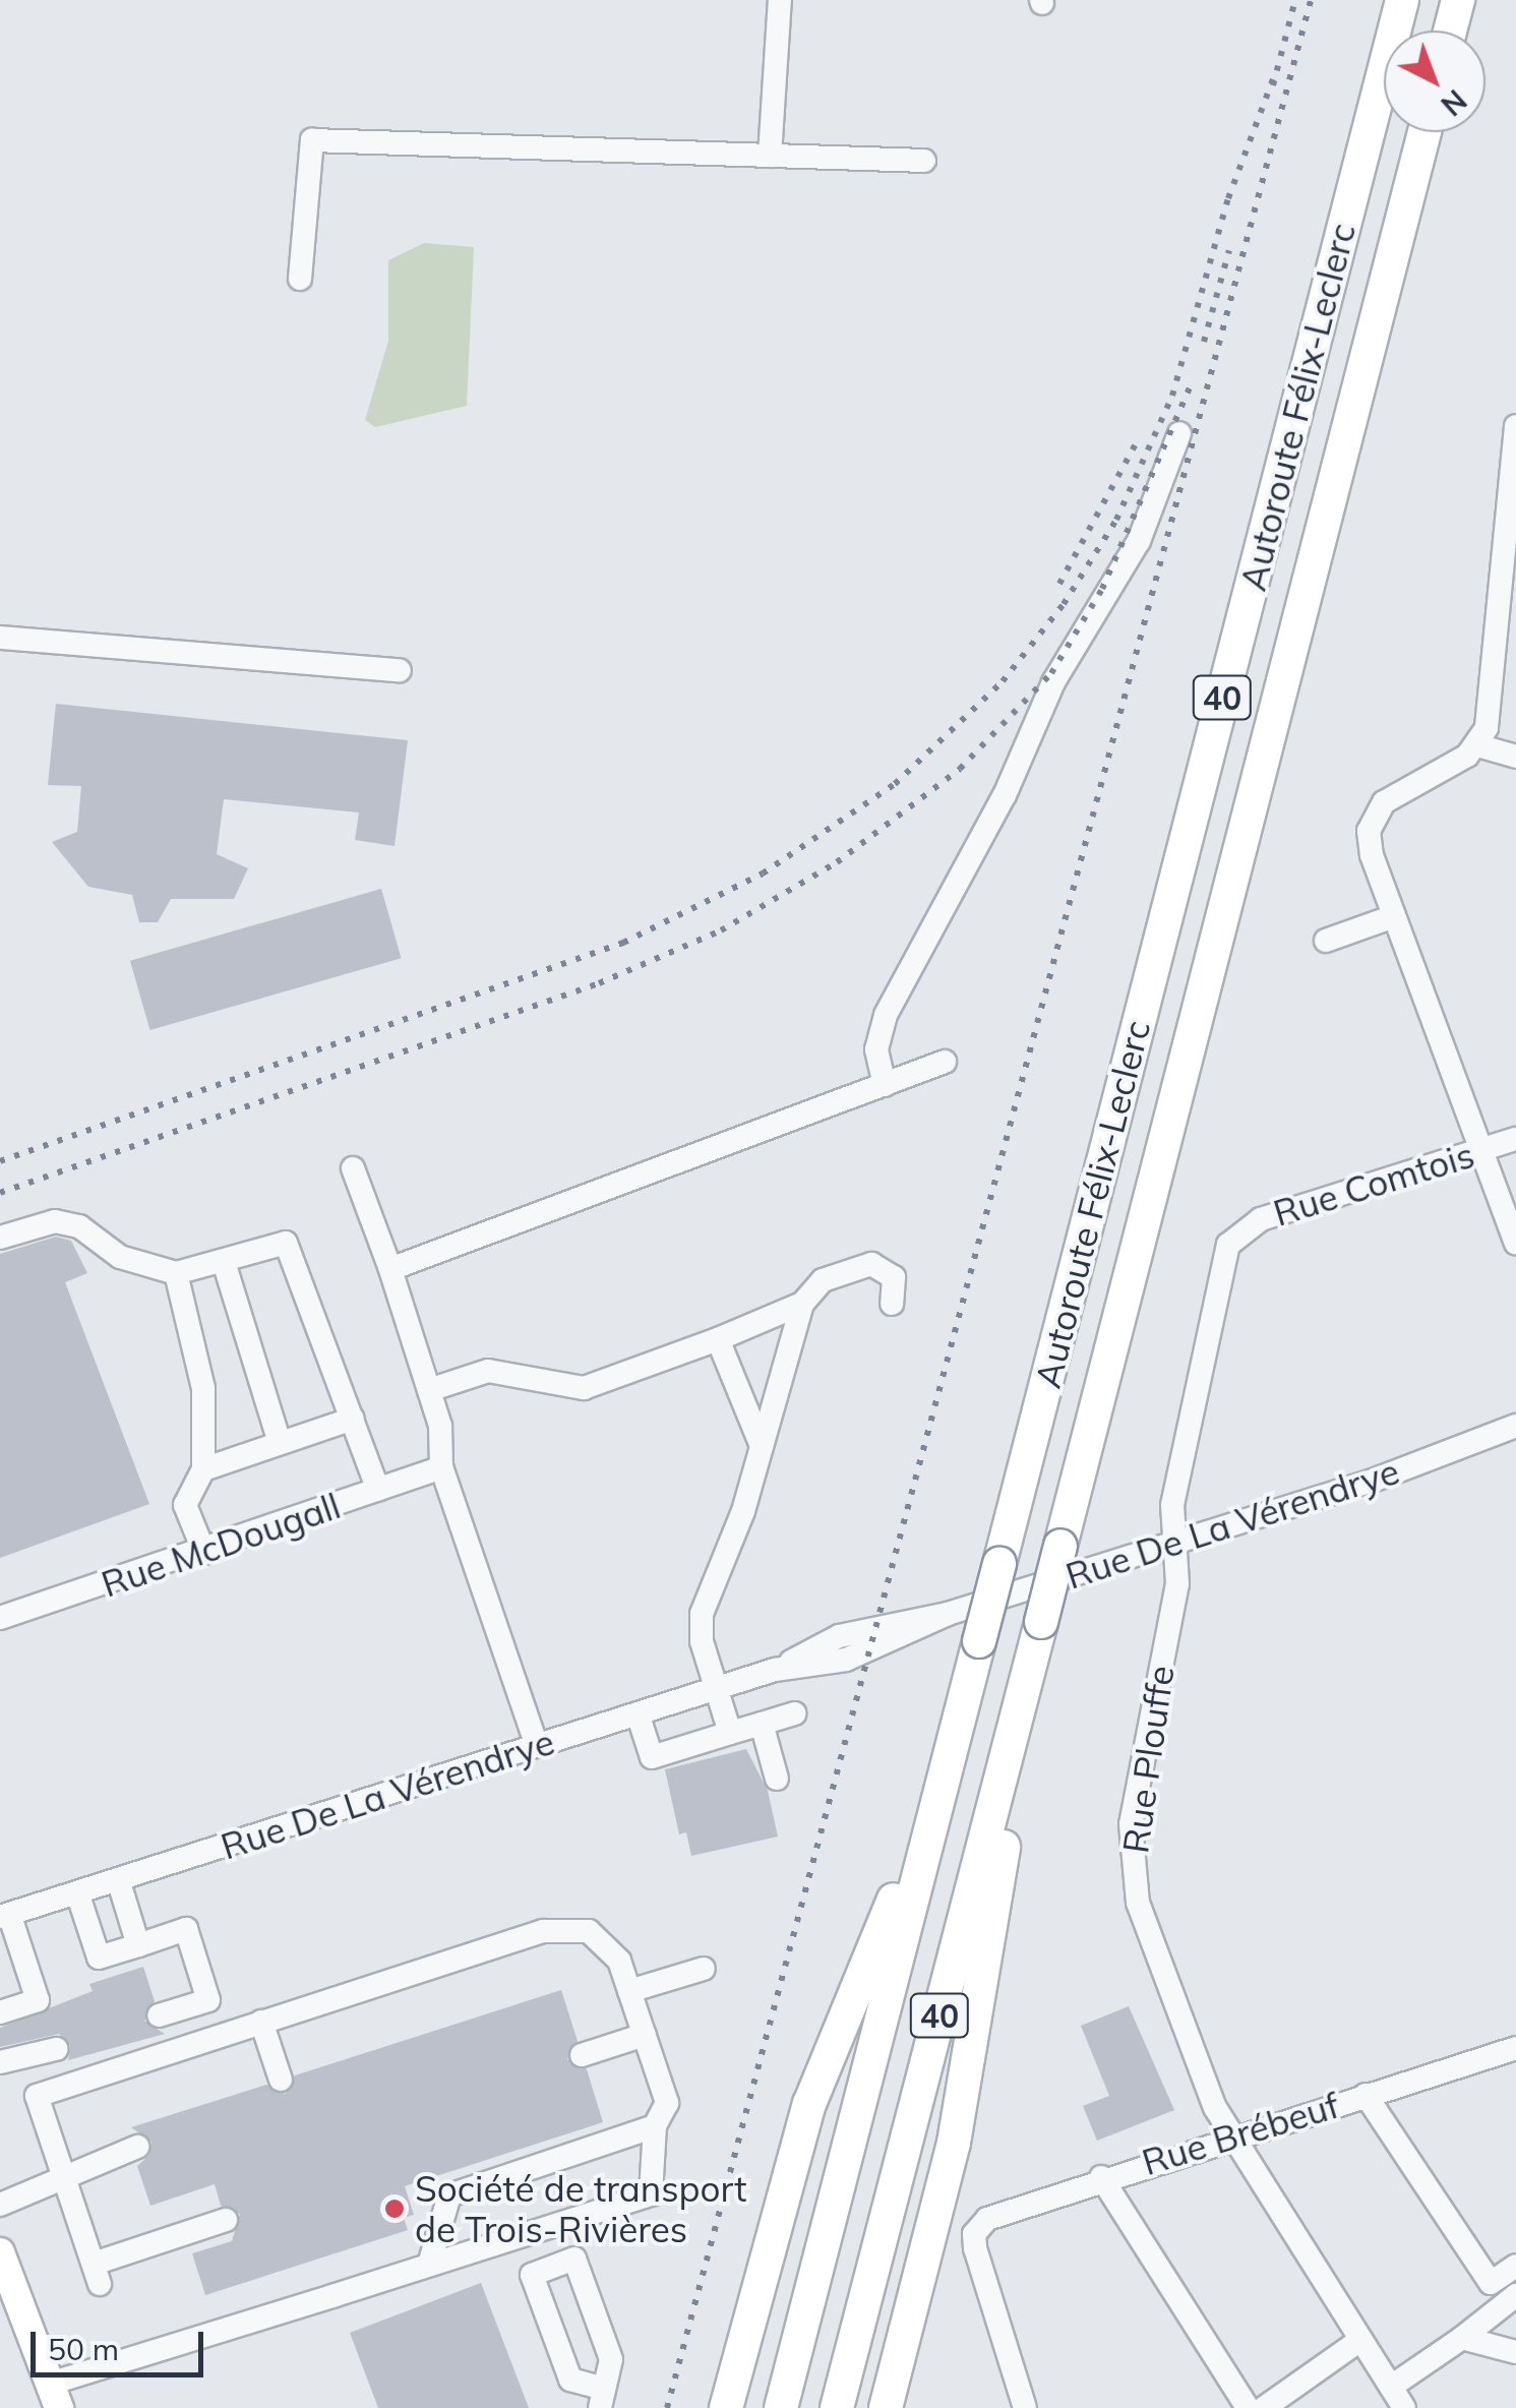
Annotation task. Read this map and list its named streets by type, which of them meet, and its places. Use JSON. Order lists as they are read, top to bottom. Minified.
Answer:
{"streets":{"highway":["Autoroute Félix-Leclerc","40"],"street":["Rue Comtois","Rue De La Vérendrye","Rue McDougall","Rue Plouffe","Rue Brébeuf"]},"crossings":[["Rue Comtois","Rue Plouffe"],["Rue De La Vérendrye","Rue Plouffe"],["Rue Plouffe","Rue Brébeuf"]],"places":["Société de transport de Trois-Rivières"],"scale_bar":"50 m","north":"bottom right"}
